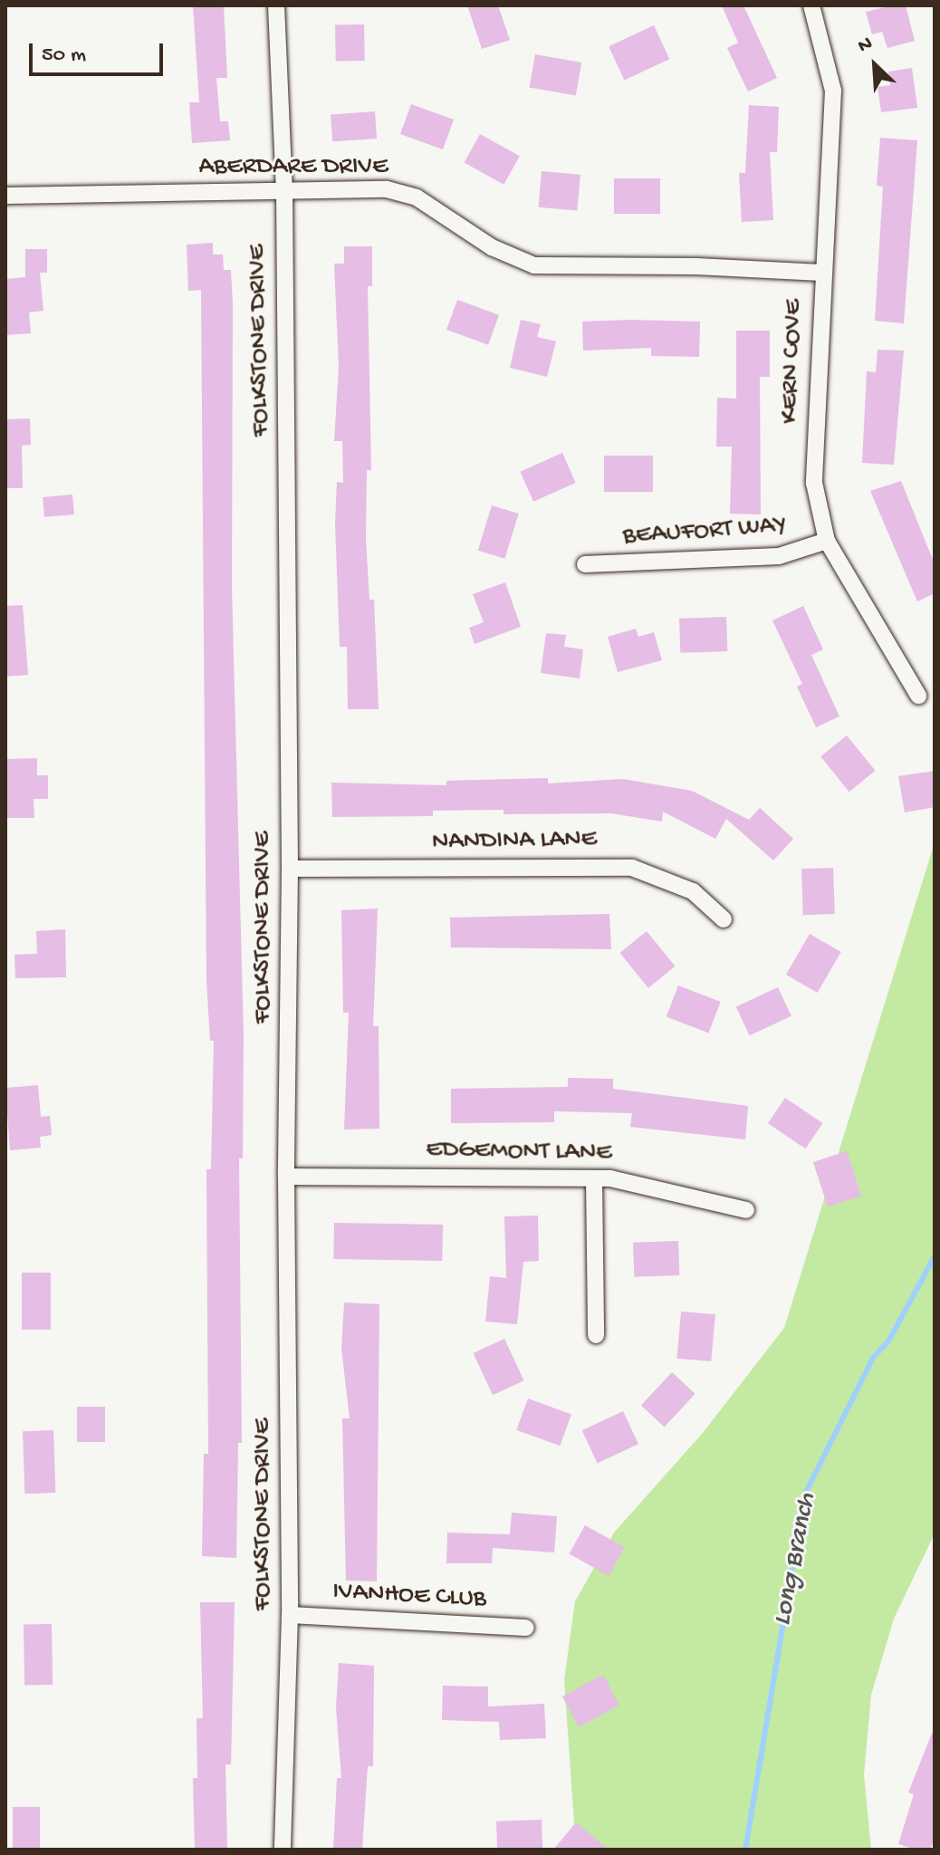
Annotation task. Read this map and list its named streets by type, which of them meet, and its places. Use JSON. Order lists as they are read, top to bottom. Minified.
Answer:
{"streets":{"street":["ABERDARE DRIVE","FOLKSTONE DRIVE","KERN COVE","BEAUFORT WAY","NANDINA LANE","EDGEMONT LANE","IVANHOE CLUB"]},"crossings":[["ABERDARE DRIVE","FOLKSTONE DRIVE"],["ABERDARE DRIVE","KERN COVE"],["FOLKSTONE DRIVE","NANDINA LANE"],["FOLKSTONE DRIVE","EDGEMONT LANE"],["FOLKSTONE DRIVE","IVANHOE CLUB"],["KERN COVE","BEAUFORT WAY"]],"water":["Long Branch"],"scale_bar":"50 m","north":"top left"}
